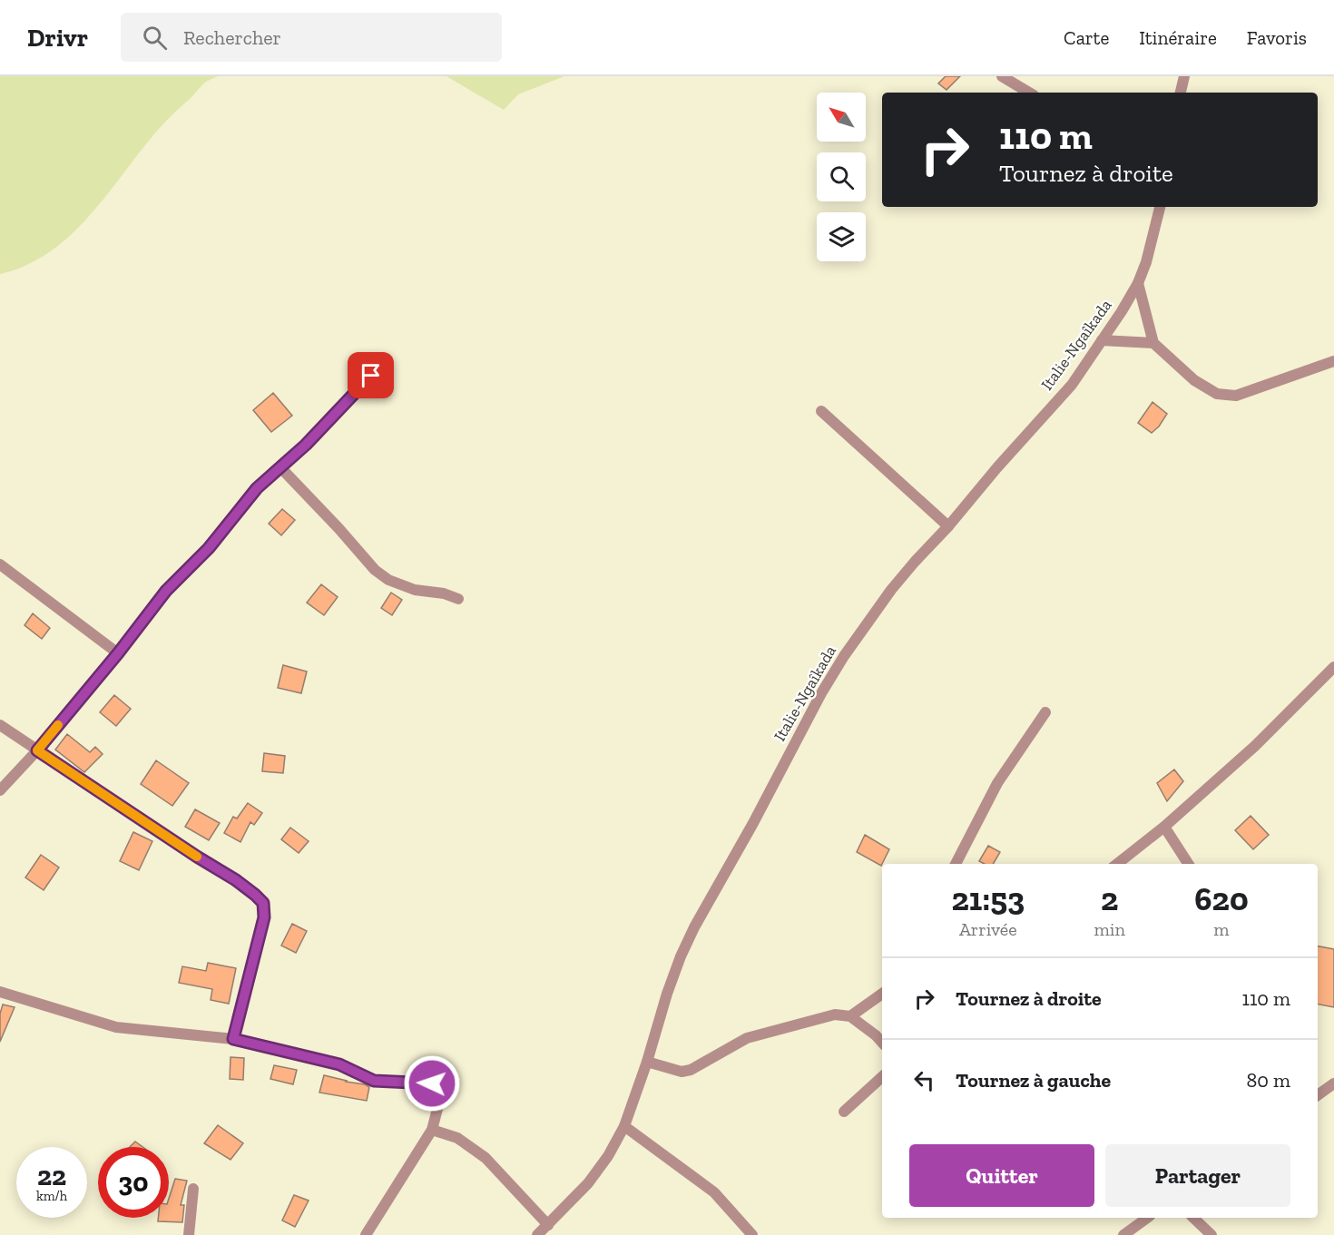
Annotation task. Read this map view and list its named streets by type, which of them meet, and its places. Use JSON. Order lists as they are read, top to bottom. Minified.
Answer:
{"streets":{"street":["Italie-Ngaîkada"]},"north":"top left","page":{"header":"Drivr","search":"Rechercher","nav":["Carte","Itinéraire","Favoris"],"turn":["110 m","Tournez à droite"],"eta":["21:53","Arrivée","2","min","620","m"],"list":[{"name":"Tournez à droite","value":"110 m"},{"name":"Tournez à gauche","value":"80 m"}],"buttons":["Quitter","Partager"],"speed":"22 km/h","limit":"30"}}
